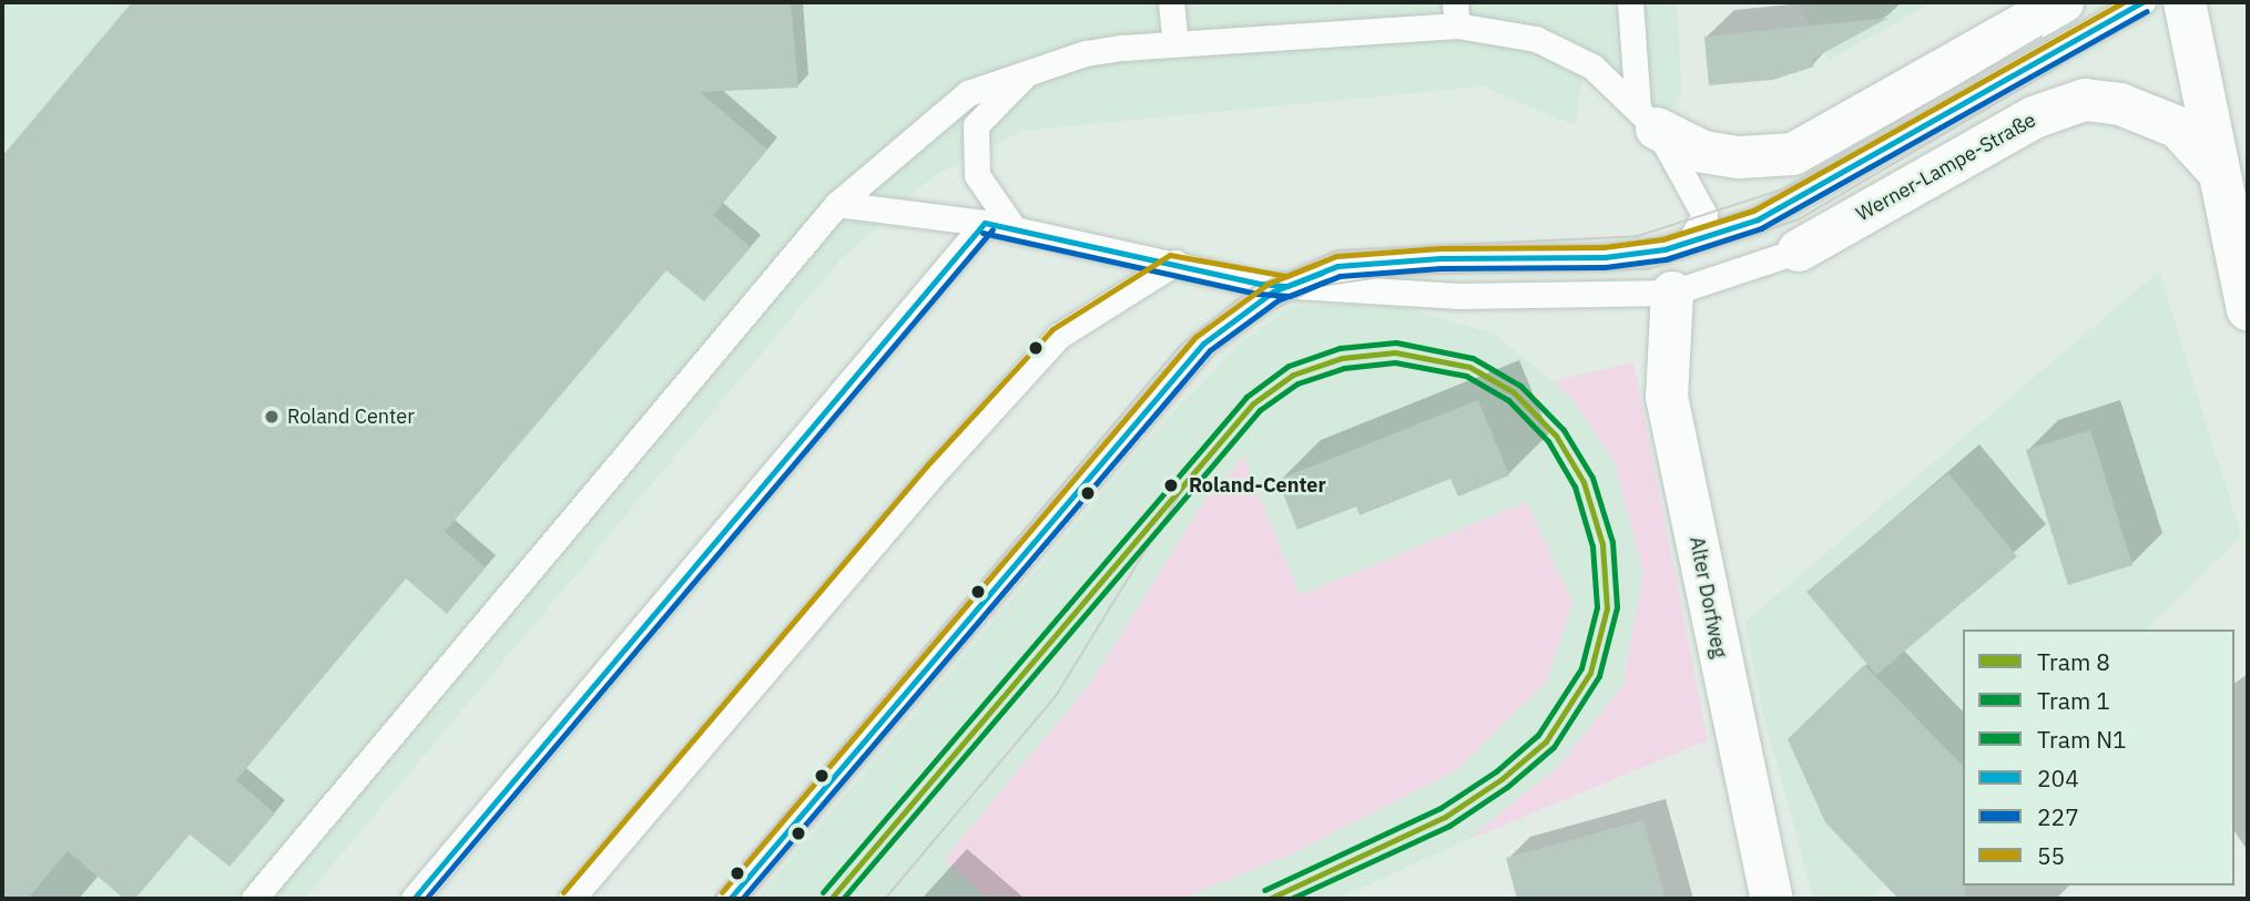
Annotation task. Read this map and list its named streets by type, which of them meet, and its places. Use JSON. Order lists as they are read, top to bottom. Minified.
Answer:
{"streets":{"street":["Werner-Lampe-Straße","Alter Dorfweg"]},"places":["Roland Center","Roland-Center"],"lines":["transit line 204","transit line 55","transit line 227","tram line N1","tram line 8","tram line 1"],"legend":["Tram 8","Tram 1","Tram N1","204","227","55"]}
